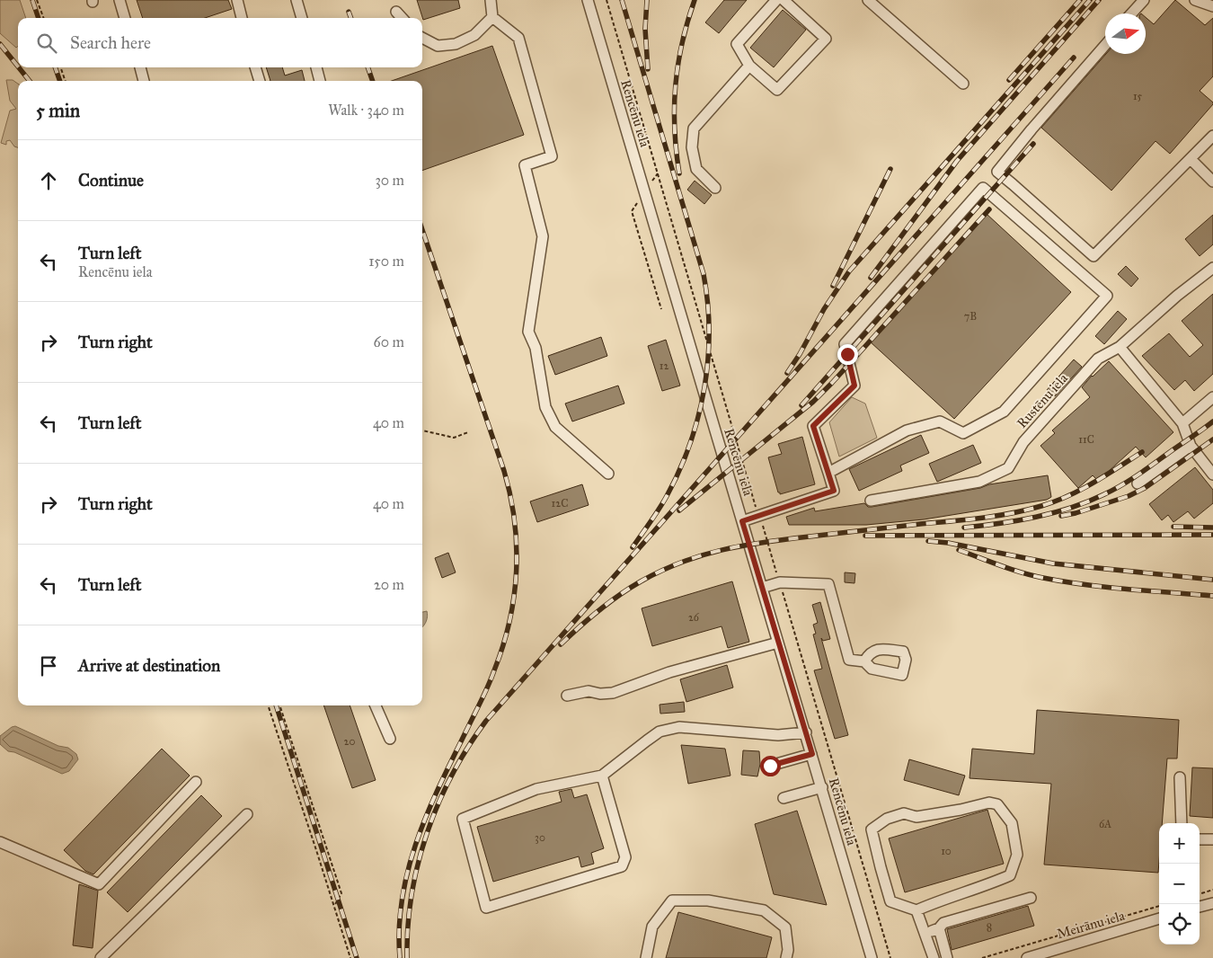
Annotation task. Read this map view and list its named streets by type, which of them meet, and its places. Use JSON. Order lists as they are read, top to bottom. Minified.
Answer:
{"streets":{"street":["Rencēnu iela","Rustēnu iela","Meirānu iela"]},"house_numbers":["15","7B","12","11C","12C","26","20","6A","30","10","8"],"north":"right","page":{"search":"Search here","heading":["5 min","Walk · 340 m"],"list":[["Continue","30 m"],["Turn left","Rencēnu iela","150 m"],["Turn right","60 m"],["Turn left","40 m"],["Turn right","40 m"],["Turn left","20 m"],"Arrive at destination"],"map_buttons":["+","−"]}}
